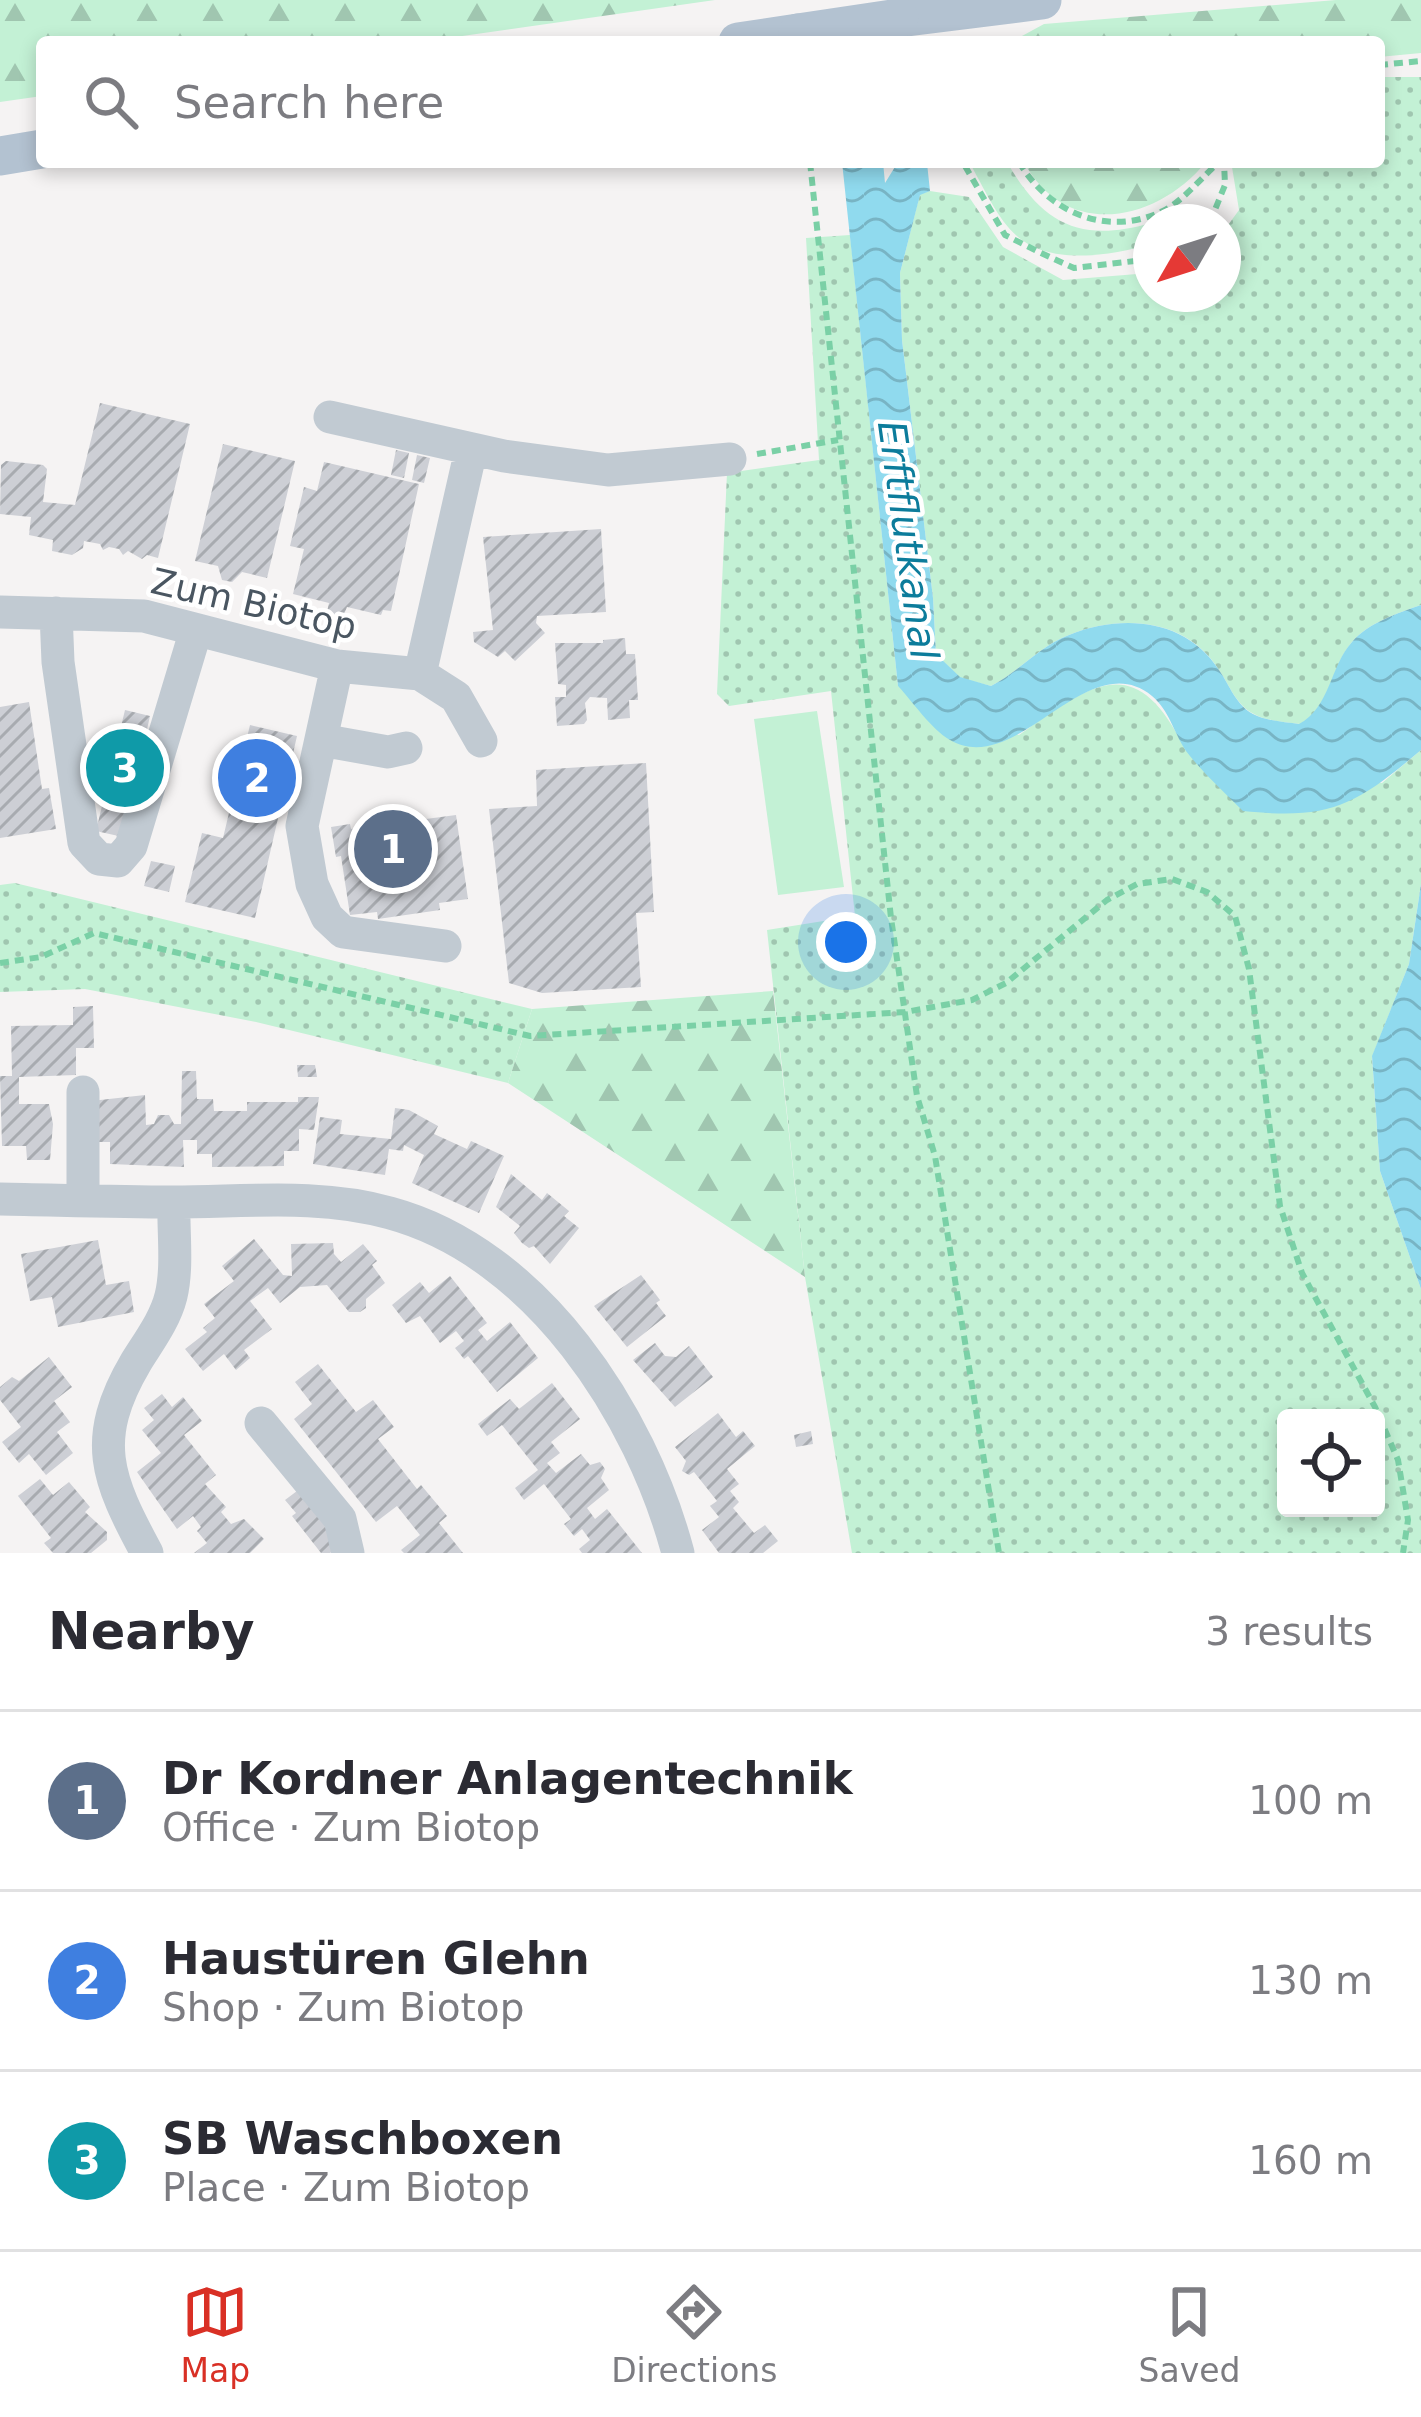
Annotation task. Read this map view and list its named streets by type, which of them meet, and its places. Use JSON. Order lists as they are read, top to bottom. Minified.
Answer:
{"streets":{"street":["Zum Biotop"]},"water":["Erftflutkanal"],"north":"bottom left","page":{"search":"Search here","pins":["3","2","1"],"heading":["Nearby","3 results"],"list":[{"mark":"1","name":"Dr Kordner Anlagentechnik","note":"Office · Zum Biotop","value":"100 m"},{"mark":"2","name":"Haustüren Glehn","note":"Shop · Zum Biotop","value":"130 m"},{"mark":"3","name":"SB Waschboxen","note":"Place · Zum Biotop","value":"160 m"}],"nav":["Map","Directions","Saved"]}}
